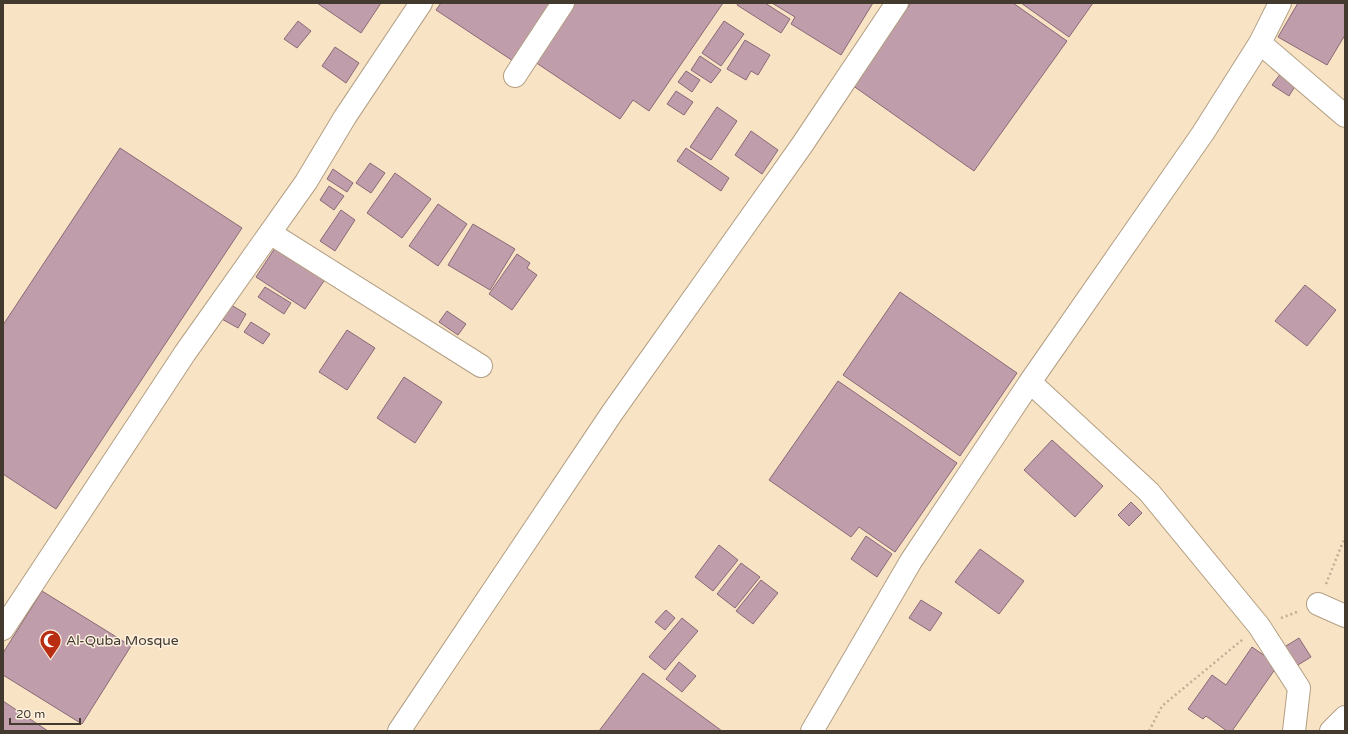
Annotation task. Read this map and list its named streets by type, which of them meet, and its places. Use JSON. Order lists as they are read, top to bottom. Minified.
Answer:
{"places":{"mosque":["Al-Quba Mosque"]},"scale_bar":"20 m"}
